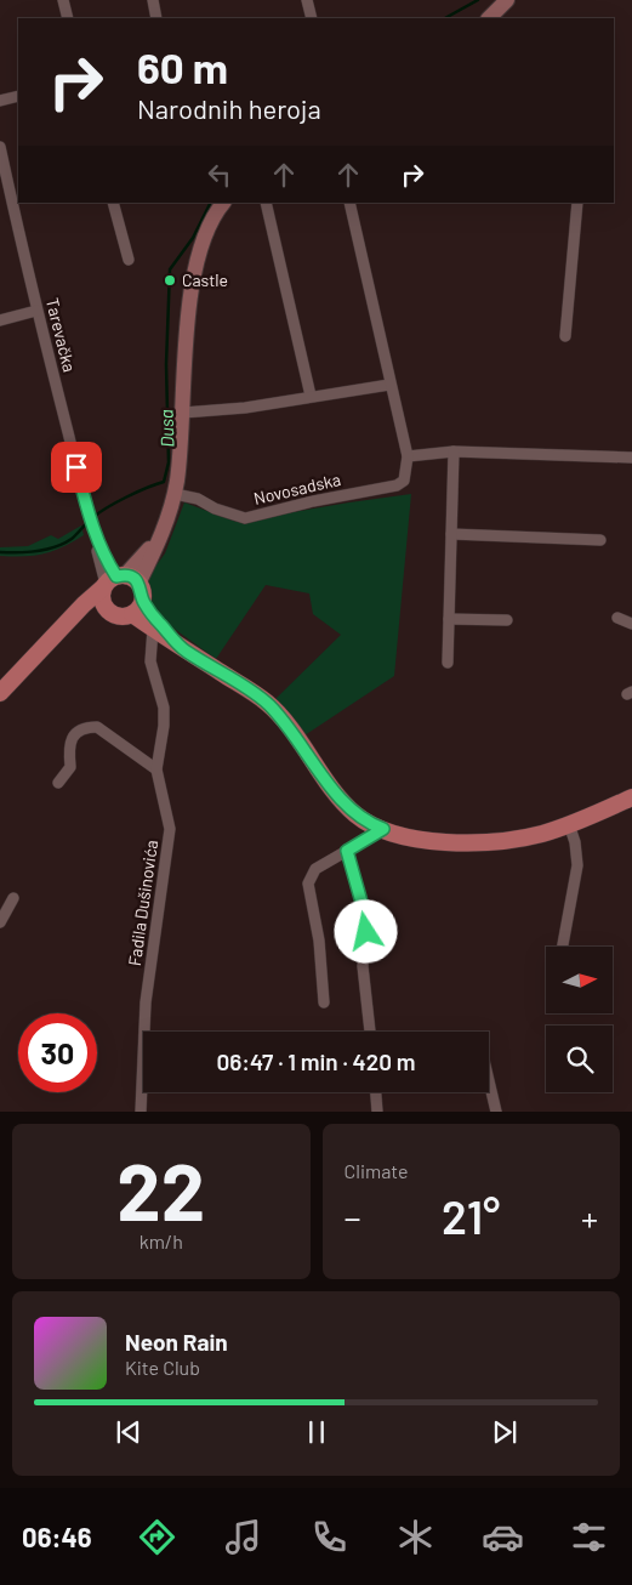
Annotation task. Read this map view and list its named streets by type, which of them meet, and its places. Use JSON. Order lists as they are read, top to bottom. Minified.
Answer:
{"streets":{"street":["Tarevačka","Novosadska","Fadila Dušinovića"]},"water":["Dusa"],"places":["Castle"],"north":"right","page":{"turn":["60 m","Narodnih heroja"],"limit":"30","trip":"06:47 · 1 min · 420 m","tile":[["22","km/h"],"Climate"],"heat":["−","21°","+"],"song":["Neon Rain","Kite Club"],"tabs":"06:46"}}
